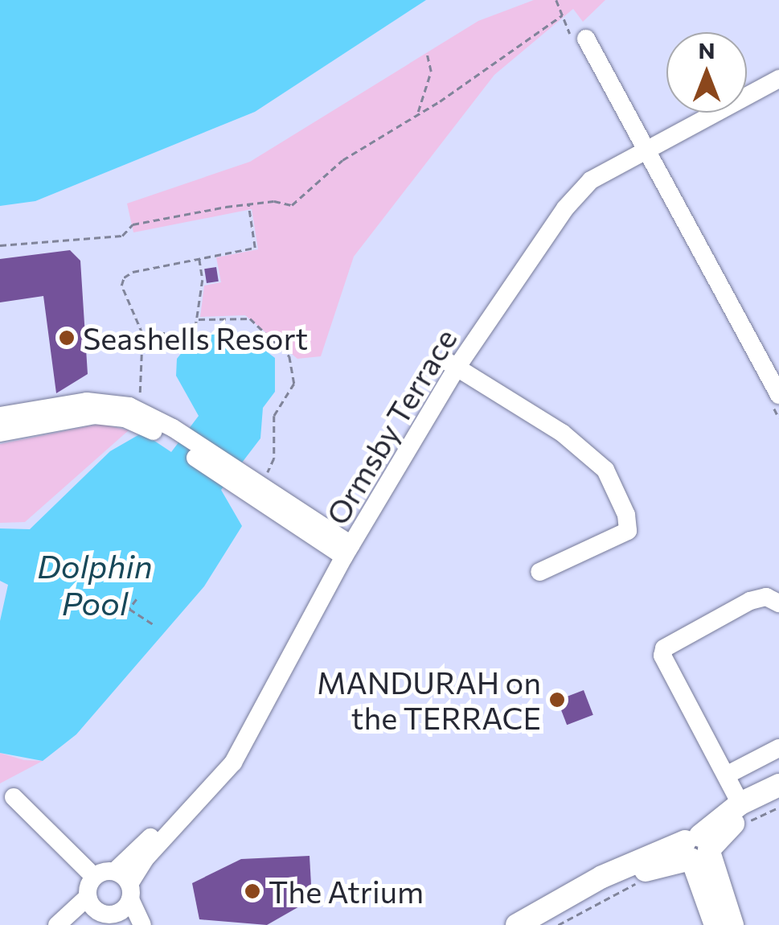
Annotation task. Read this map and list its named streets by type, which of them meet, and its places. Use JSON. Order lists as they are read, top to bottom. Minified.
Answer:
{"streets":{"street":["Ormsby Terrace"]},"water":["Dolphin Pool"],"places":["Seashells Resort","MANDURAH on the TERRACE","The Atrium"],"north":"top"}
